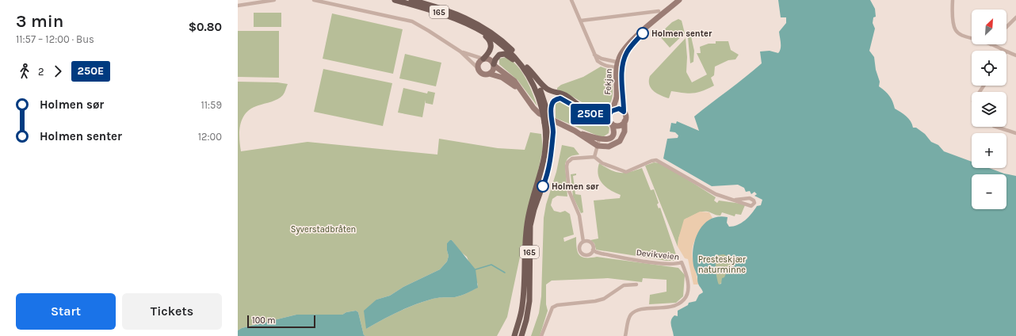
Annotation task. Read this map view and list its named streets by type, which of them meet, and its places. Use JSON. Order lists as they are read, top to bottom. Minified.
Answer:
{"streets":{"main road":["165","Fekjan"],"street":["Devikveien"]},"crossings":[["165","Fekjan"]],"parks":["Syverstadbråten","Presteskjær naturminne"],"places":["Holmen senter","Holmen sør"],"lines":["bus line 250E"],"scale_bar":"100 m","north":"top right","page":{"heading":["3 min","11:57 – 12:00 · Bus","$0.80"],"on_map":"250E","map_buttons":["+","−"],"legs":["2","250E"],"list":[{"name":"Holmen sør","value":"11:59"},{"name":"Holmen senter","value":"12:00"}],"buttons":["Start","Tickets"],"scale":"100 m"}}
